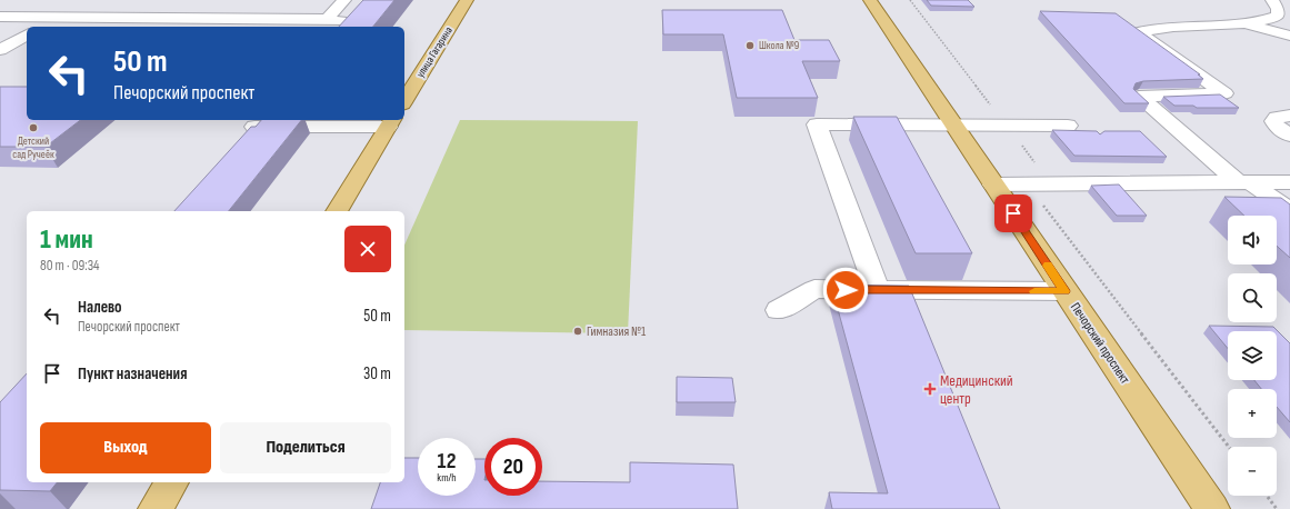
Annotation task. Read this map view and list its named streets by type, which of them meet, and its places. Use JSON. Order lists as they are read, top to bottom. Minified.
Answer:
{"streets":{"main road":["улица Гагарина","Печорский проспект"]},"places":{"other":["Школа №9","Детский сад Ручеёк","Гимназия №1"],"health":["Медицинский центр"]},"page":{"turn":["50 m","Печорский проспект"],"heading":["1 мин","80 m · 09:34"],"map_buttons":["+","−"],"list":[{"name":"Налево","note":"Печорский проспект","value":"50 m"},{"name":"Пункт назначения","value":"30 m"}],"buttons":["Выход","Поделиться"],"speed":"12 km/h","limit":"20"}}
